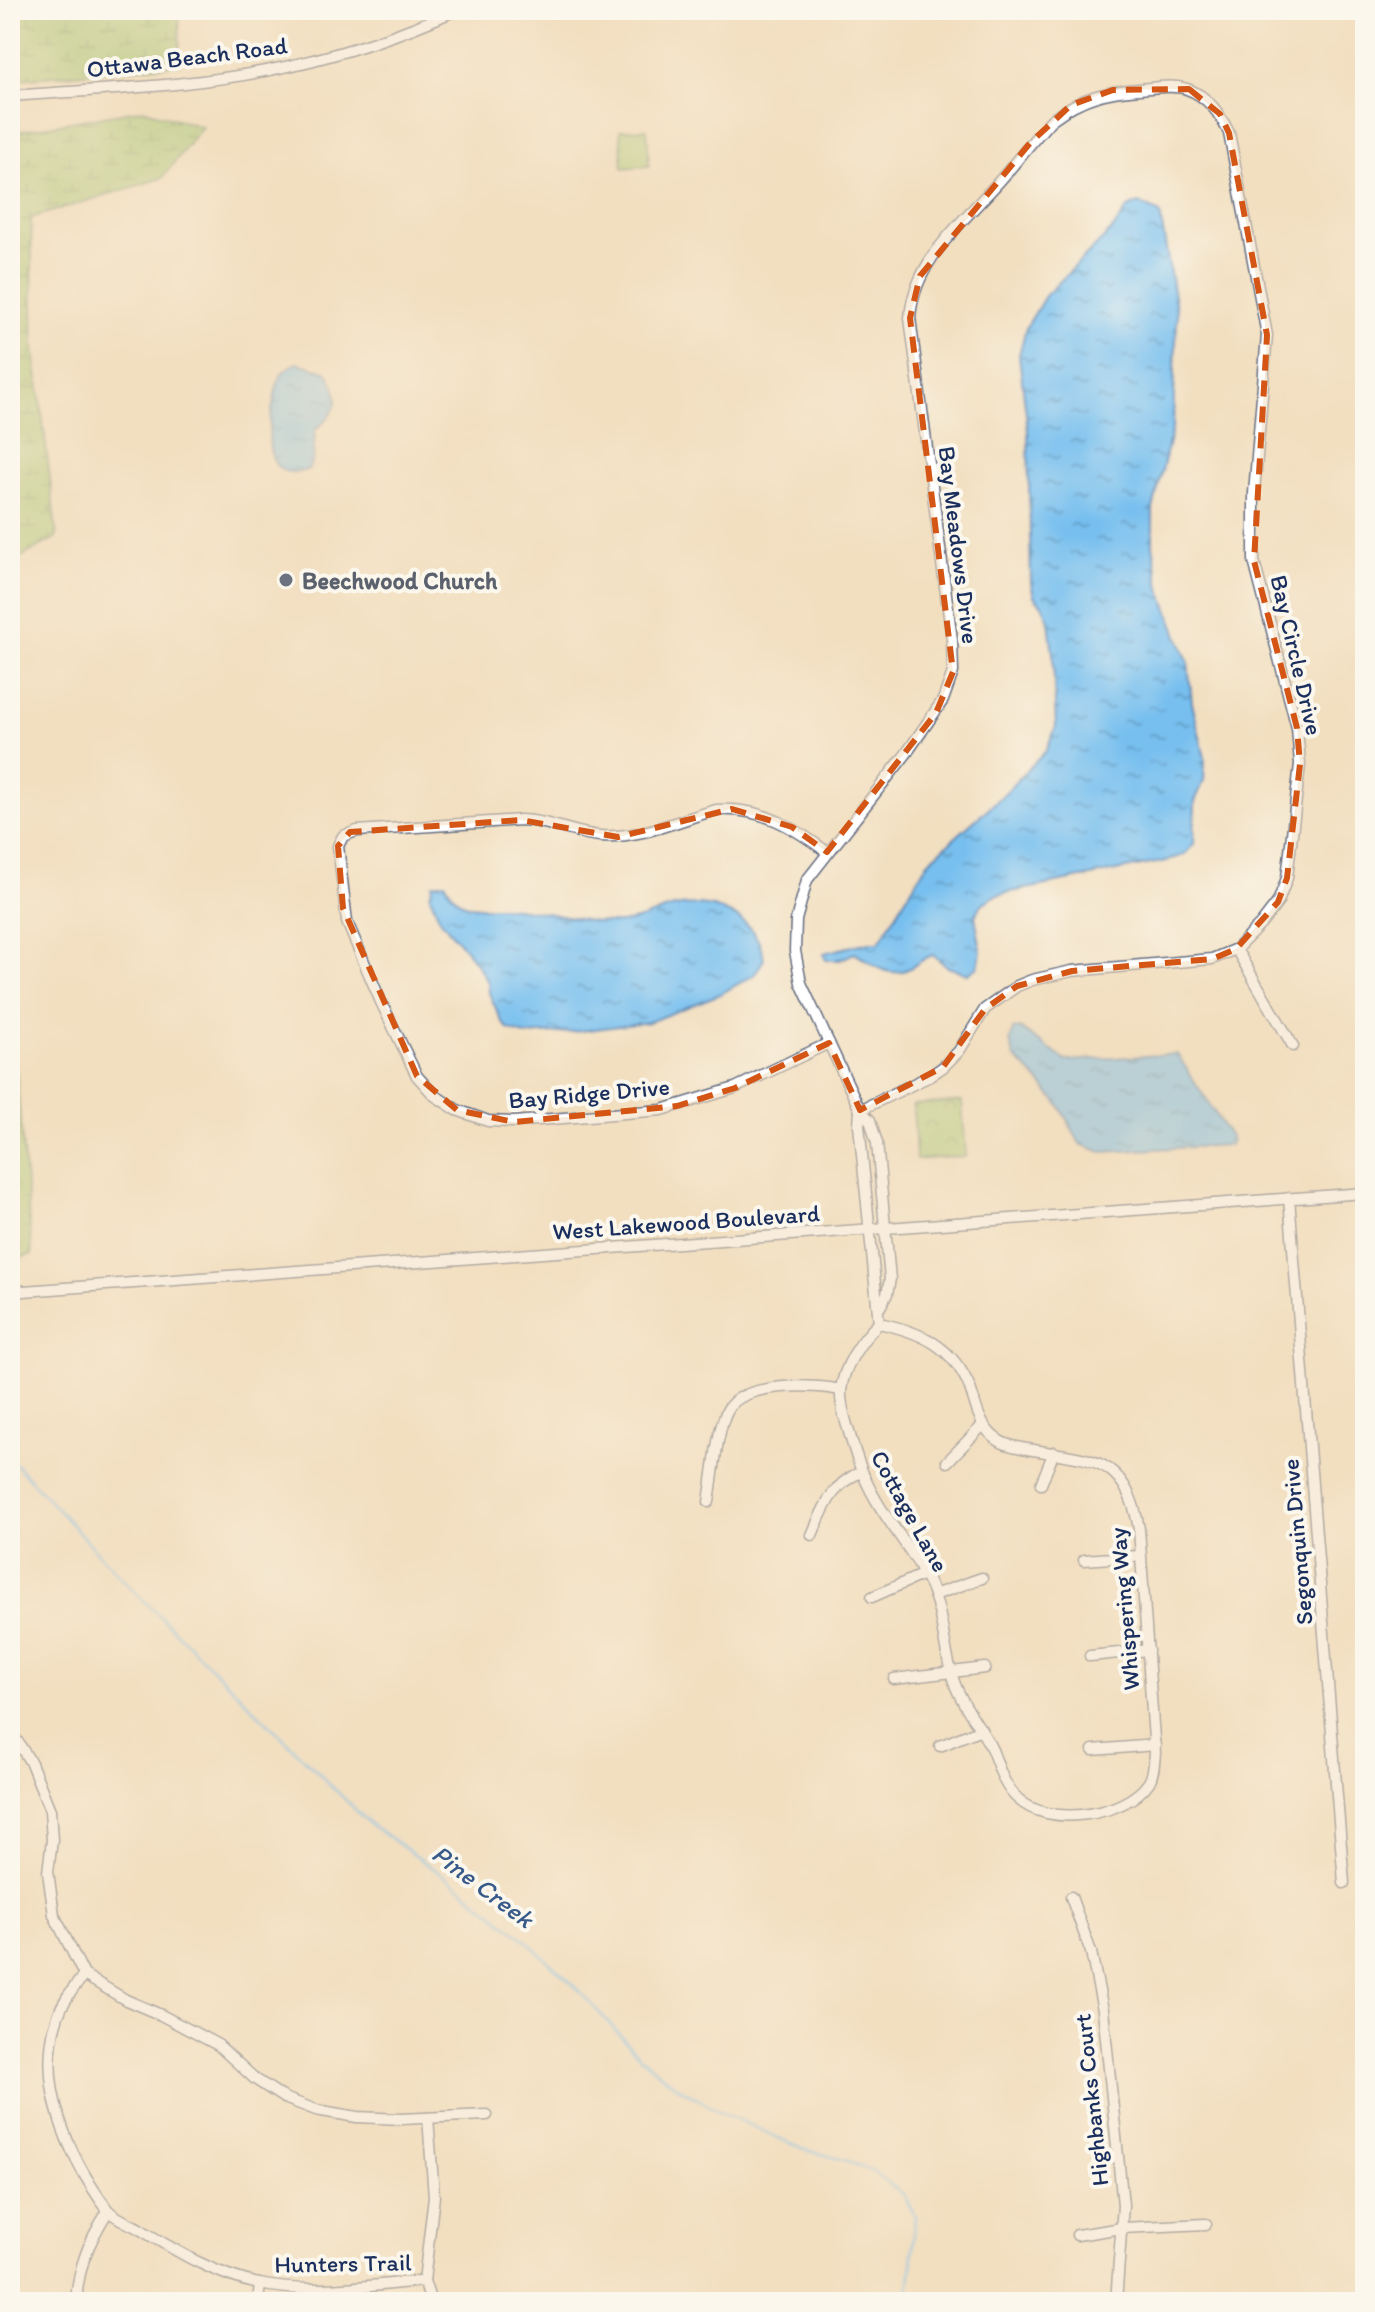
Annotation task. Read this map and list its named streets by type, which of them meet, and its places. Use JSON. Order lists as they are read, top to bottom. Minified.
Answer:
{"streets":{"street":["Ottawa Beach Road","Bay Meadows Drive","Bay Circle Drive","Bay Ridge Drive","West Lakewood Boulevard","Cottage Lane","Segonquin Drive","Whispering Way","Highbanks Court","Hunters Trail"]},"crossings":[["Bay Meadows Drive","Bay Circle Drive"],["Bay Meadows Drive","Bay Ridge Drive"],["Bay Meadows Drive","West Lakewood Boulevard"],["West Lakewood Boulevard","Segonquin Drive"],["Cottage Lane","Whispering Way"]],"water":["Pine Creek"],"places":["Beechwood Church"]}
